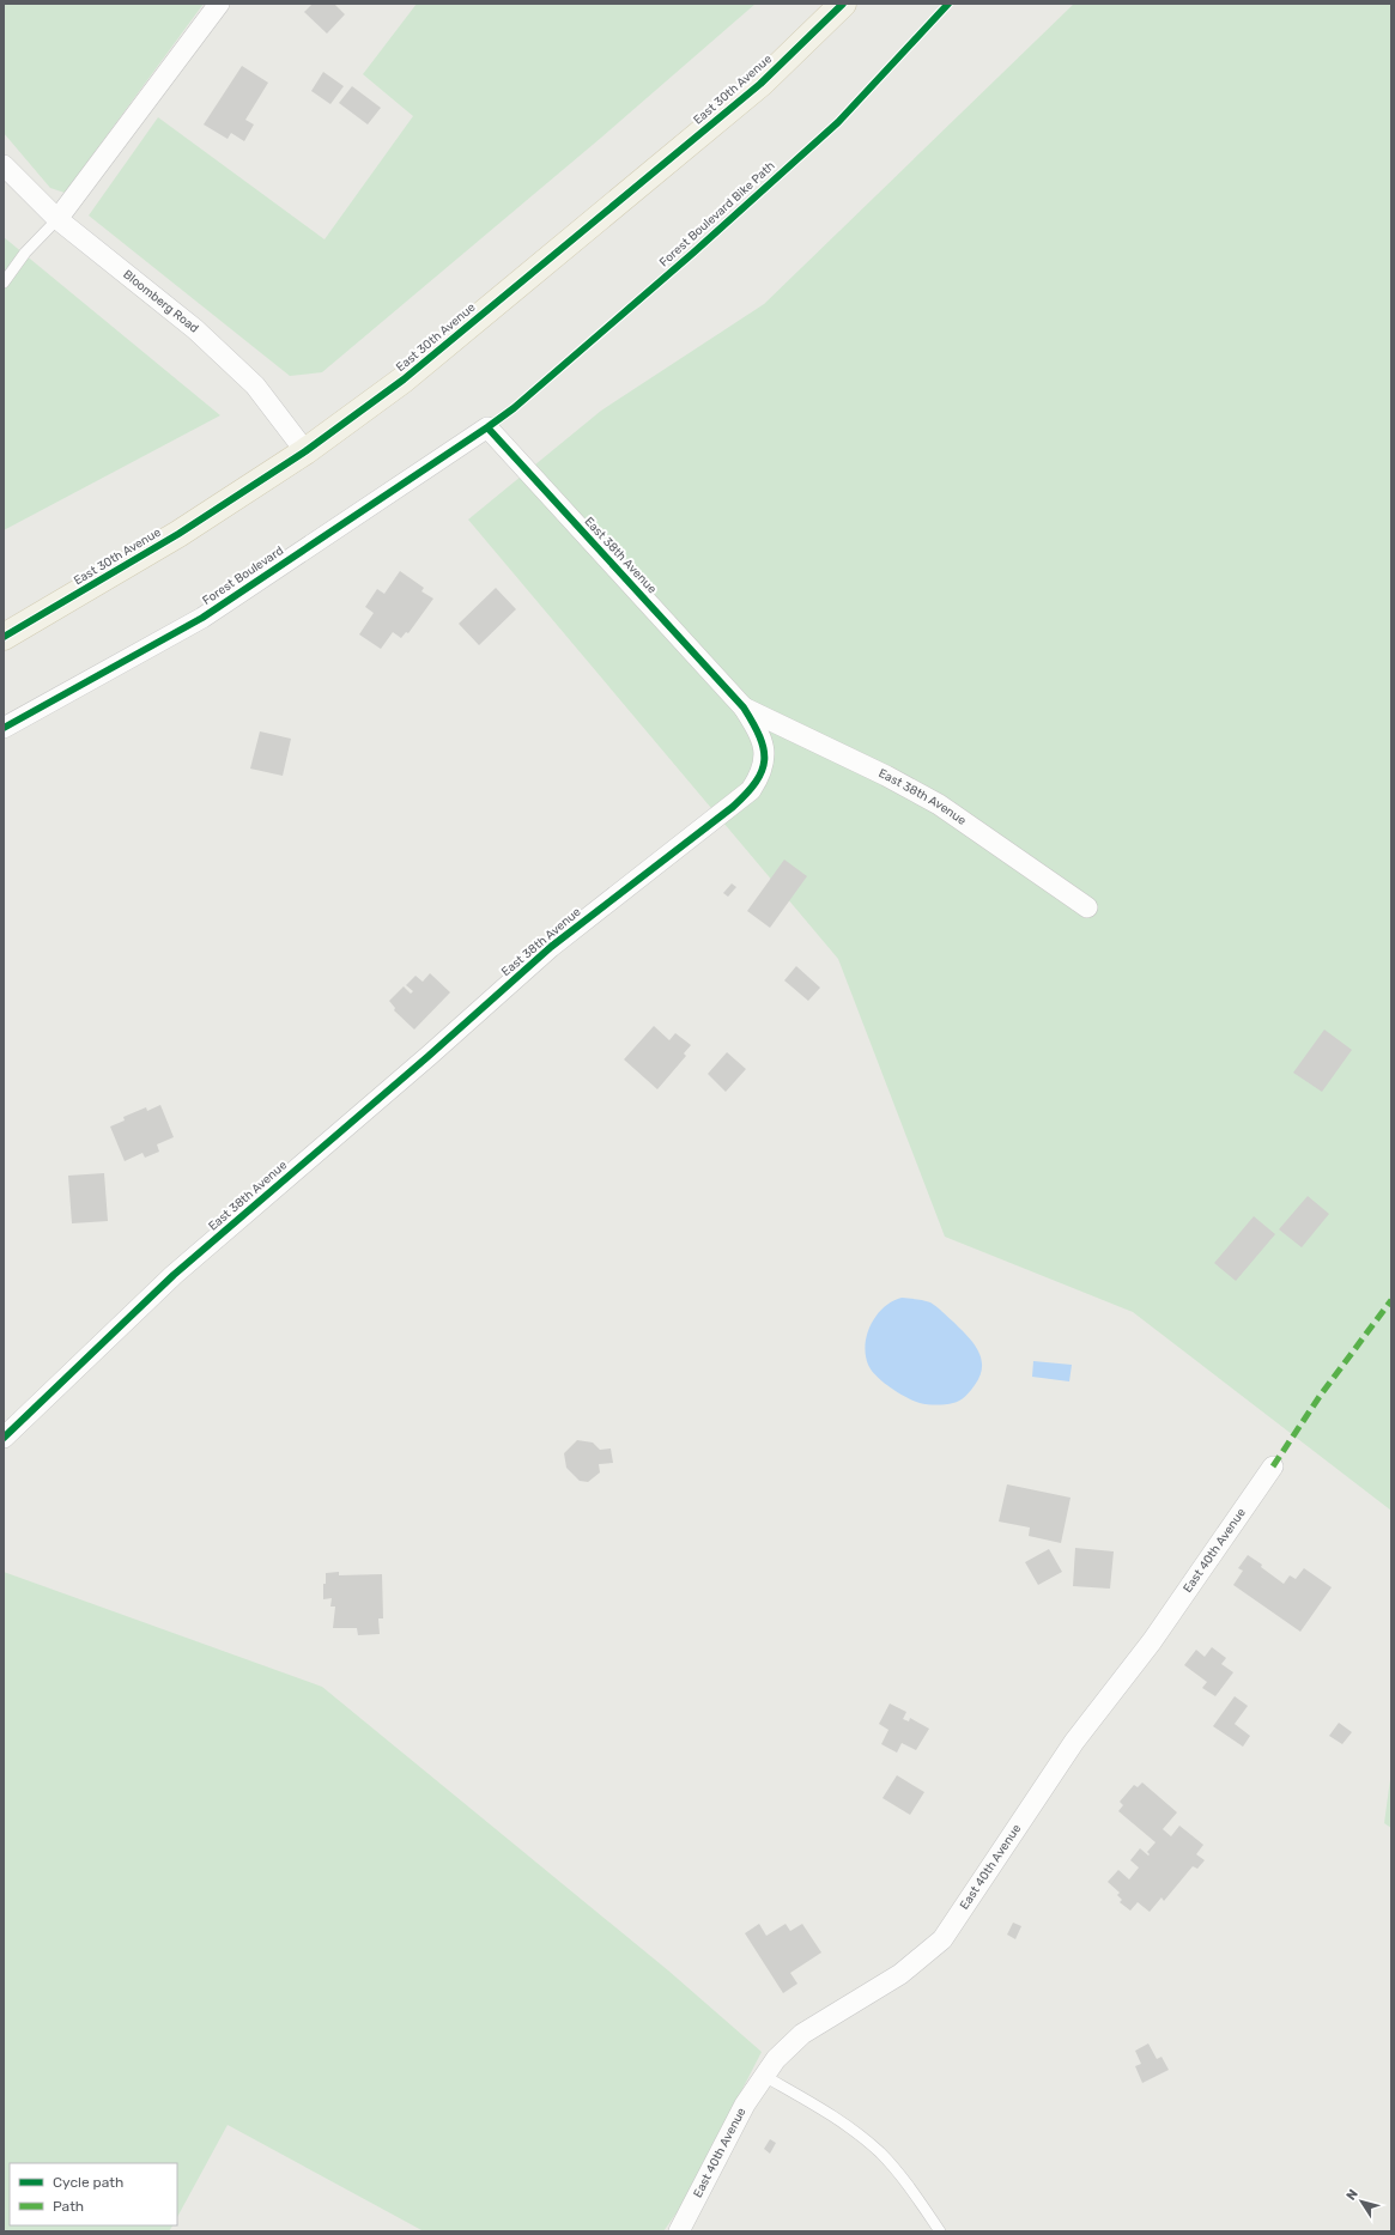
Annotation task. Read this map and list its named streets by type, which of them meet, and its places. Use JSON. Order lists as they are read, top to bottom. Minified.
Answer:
{"streets":{"main road":["East 30th Avenue"],"street":["Bloomberg Road","East 38th Avenue","Forest Boulevard","East 40th Avenue"],"cycle path":["Forest Boulevard Bike Path"]},"crossings":[["East 30th Avenue","Bloomberg Road"],["East 38th Avenue","Forest Boulevard"]],"legend":["Cycle path","Path"],"north":"top left"}
